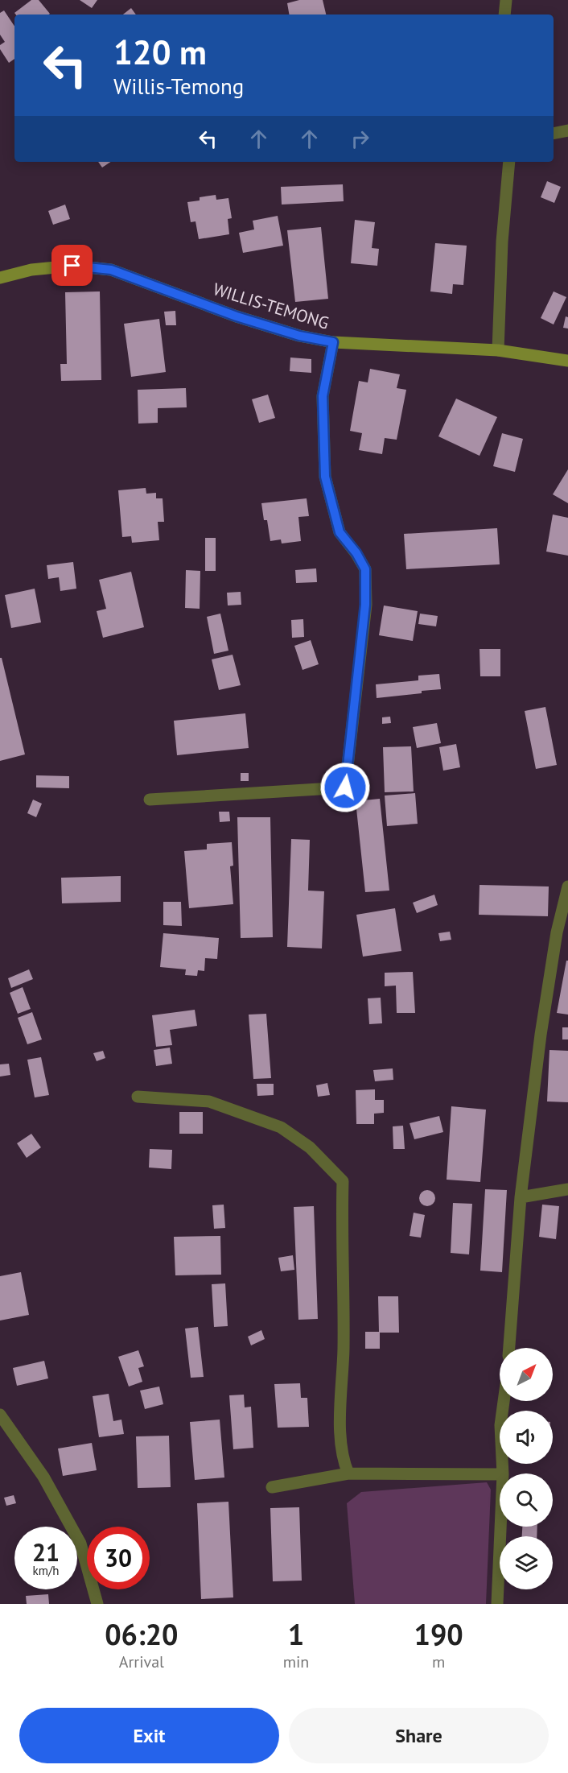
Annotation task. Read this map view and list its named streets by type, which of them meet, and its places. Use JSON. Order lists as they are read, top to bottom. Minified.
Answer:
{"streets":{"main road":["WILLIS-TEMONG"]},"north":"top right","page":{"turn":["120 m","Willis-Temong"],"speed":"21 km/h","limit":"30","eta":["06:20","Arrival","1","min","190","m"],"buttons":["Exit","Share"]}}
